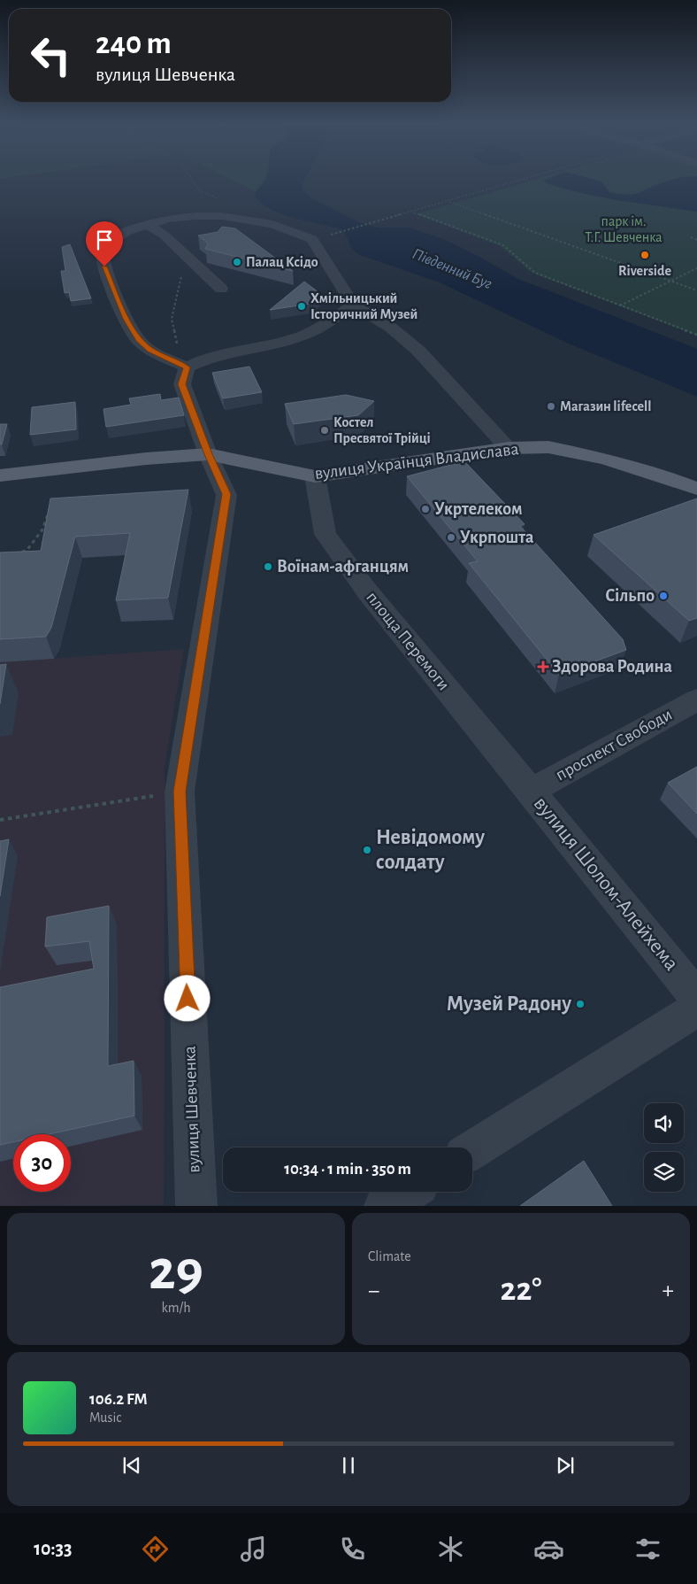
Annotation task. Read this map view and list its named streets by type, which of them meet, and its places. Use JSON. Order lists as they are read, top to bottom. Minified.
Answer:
{"streets":{"main road":["вулиця Українця Владислава"],"street":["площа Перемоги","проспект Свободи","вулиця Шолом-Алейхема","вулиця Шевченка"]},"crossings":[["вулиця Українця Владислава","площа Перемоги"],["вулиця Українця Владислава","вулиця Шевченка"],["площа Перемоги","проспект Свободи"],["площа Перемоги","вулиця Шолом-Алейхема"],["проспект Свободи","вулиця Шолом-Алейхема"]],"water":["Південний Буг"],"parks":["парк ім. Т.Г. Шевченка"],"places":{"other":["Riverside","Палац Ксідо","Хмільницький Історичний Музей","Магазин lifecell","Костел Пресвятої Трійці","Укртелеком","Укрпошта","Воїнам-афганцям","Сільпо","Невідомому солдату","Музей Радону"],"health":["Здорова Родина"]},"page":{"turn":["240 m","вулиця Шевченка"],"limit":"30","trip":"10:34 · 1 min · 350 m","tile":[["29","km/h"],"Climate"],"heat":["−","22°","+"],"song":["106.2 FM","Music"],"tabs":"10:33"}}
